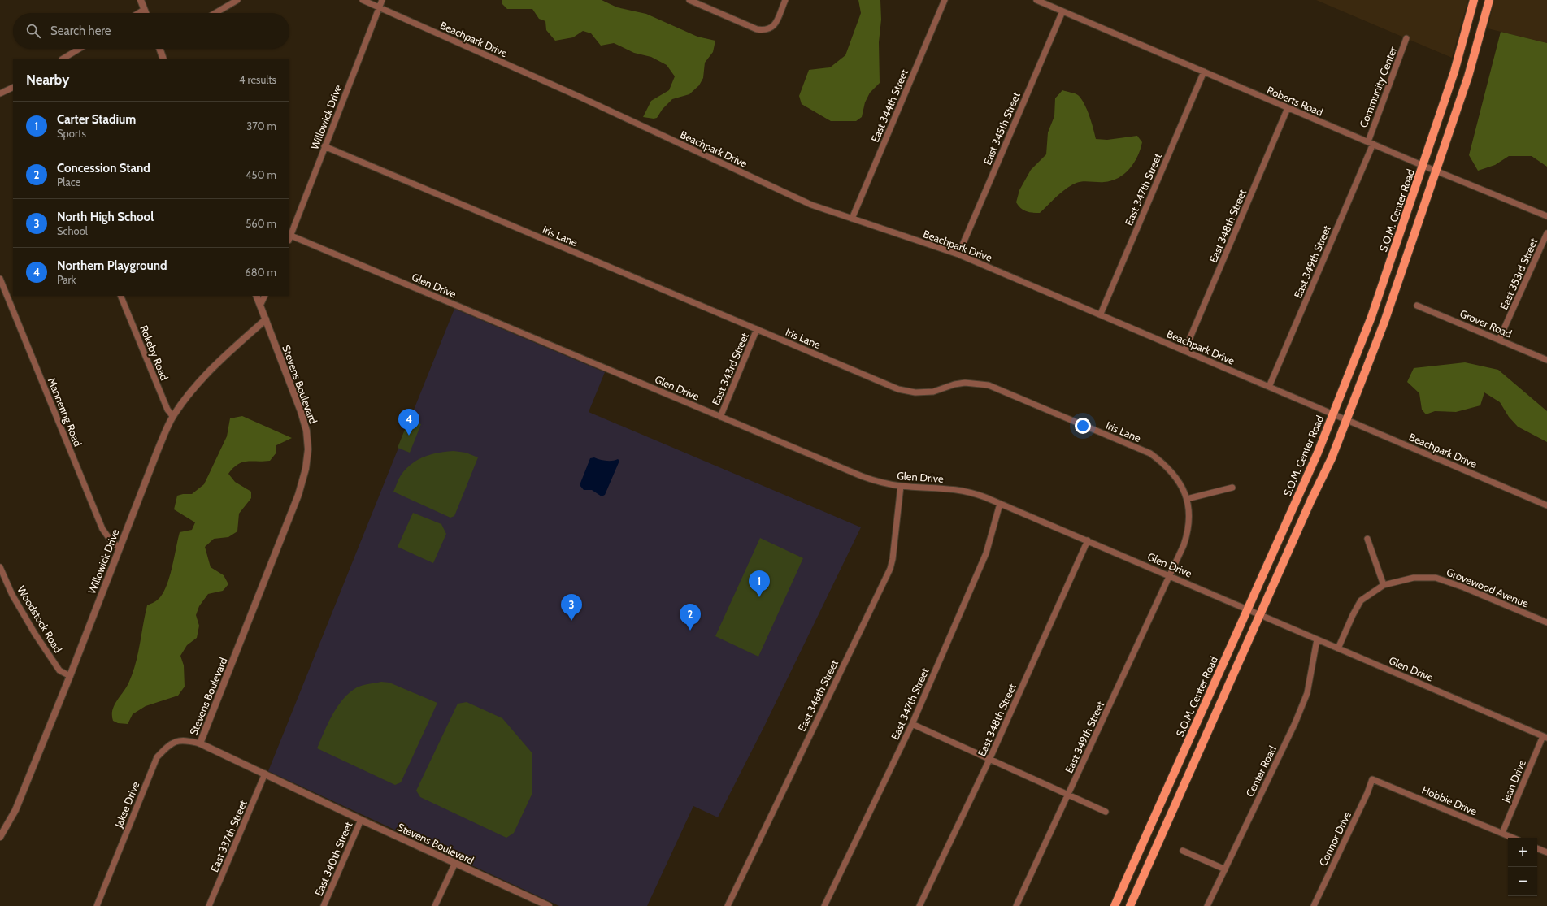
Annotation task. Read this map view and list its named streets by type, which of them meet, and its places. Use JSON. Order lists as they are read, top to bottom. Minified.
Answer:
{"streets":{"main road":["S.O.M. Center Road"],"street":["Beachpark Drive","Community Center","Roberts Road","East 344th Street","Willowick Drive","East 345th Street","East 347th Street","East 348th Street","Iris Lane","East 349th Street","East 353rd Street","Glen Drive","Grover Road","Rokeby Road","East 343rd Street","Stevens Boulevard","Mannering Road","Grovewood Avenue","Woodstock Road","East 346th Street","Center Road","Jean Drive","Hobbie Drive","Jakse Drive","East 337th Street","Connor Drive","East 340th Street"]},"crossings":[["Beachpark Drive","East 344th Street"],["Beachpark Drive","Willowick Drive"],["Beachpark Drive","East 345th Street"],["Beachpark Drive","East 347th Street"],["Beachpark Drive","S.O.M. Center Road"],["Beachpark Drive","East 348th Street"],["Beachpark Drive","East 349th Street"],["Community Center","Roberts Road"],["Community Center","East 349th Street"],["Roberts Road","East 345th Street"],["Roberts Road","East 347th Street"],["Roberts Road","S.O.M. Center Road"],["Roberts Road","East 348th Street"],["Roberts Road","East 349th Street"],["Willowick Drive","Iris Lane"],["Willowick Drive","Glen Drive"],["Willowick Drive","Rokeby Road"],["Willowick Drive","Stevens Boulevard"],["Willowick Drive","Mannering Road"],["Willowick Drive","Woodstock Road"],["East 347th Street","Glen Drive"],["S.O.M. Center Road","Glen Drive"],["East 348th Street","Glen Drive"],["Iris Lane","East 349th Street"],["Iris Lane","Glen Drive"],["Iris Lane","East 343rd Street"],["East 349th Street","Glen Drive"],["East 353rd Street","Grover Road"],["Glen Drive","East 343rd Street"],["Glen Drive","Grovewood Avenue"],["Glen Drive","East 346th Street"],["Glen Drive","Center Road"],["Glen Drive","Jean Drive"],["Stevens Boulevard","Jakse Drive"],["Stevens Boulevard","East 337th Street"],["Stevens Boulevard","East 340th Street"],["Jean Drive","Hobbie Drive"],["Hobbie Drive","Connor Drive"]],"page":{"search":"Search here","heading":["Nearby","4 results"],"list":[{"mark":"1","name":"Carter Stadium","note":"Sports","value":"370 m"},{"mark":"2","name":"Concession Stand","note":"Place","value":"450 m"},{"mark":"3","name":"North High School","note":"School","value":"560 m"},{"mark":"4","name":"Northern Playground","note":"Park","value":"680 m"}],"pins":["4","1","3","2"],"map_buttons":["+","−"]}}
